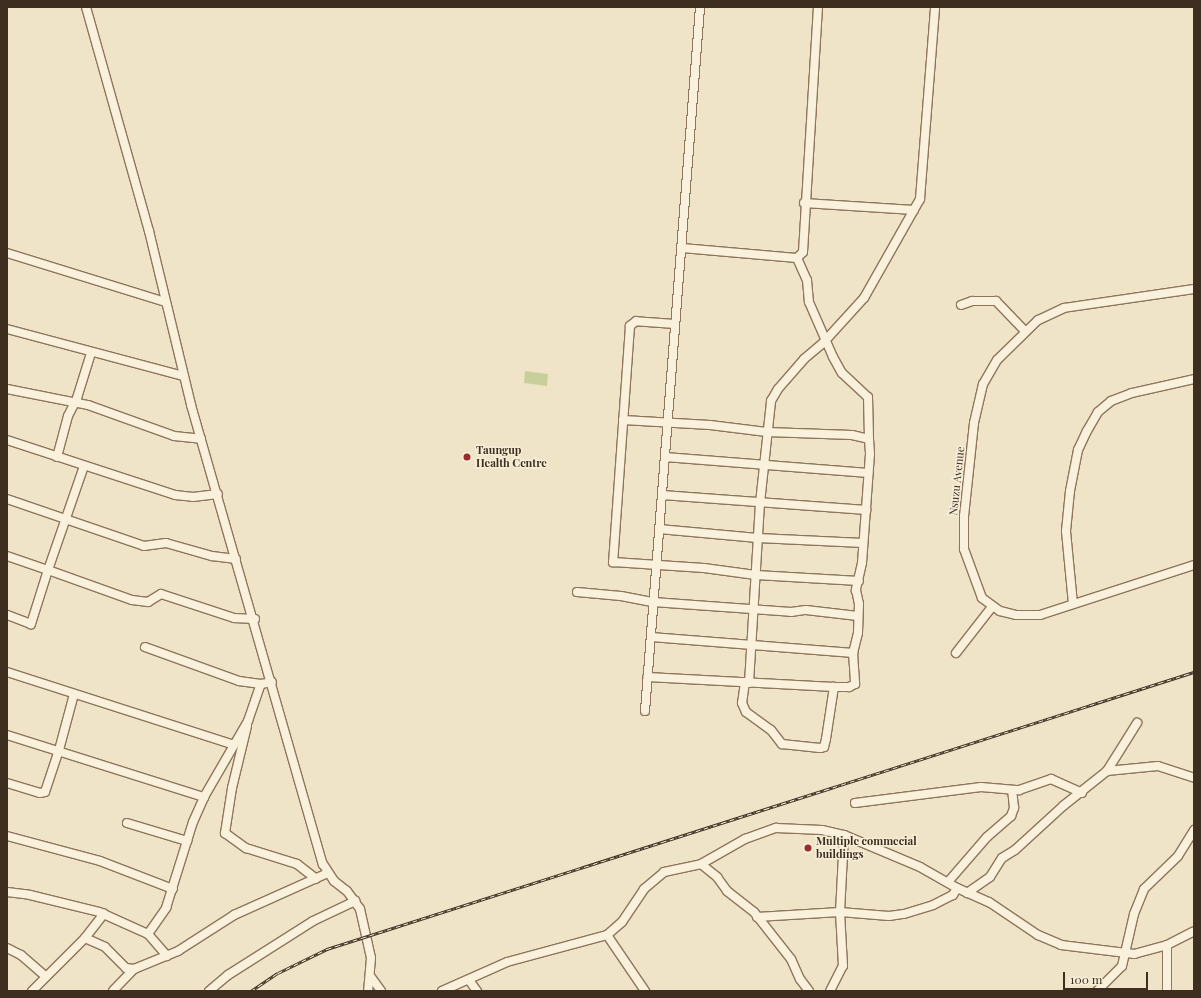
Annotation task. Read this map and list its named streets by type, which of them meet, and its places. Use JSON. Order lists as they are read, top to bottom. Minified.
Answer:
{"streets":{"street":["Nsuzu Avenue"]},"places":["Taungup Health Centre","Multiple commecial buildings"],"scale_bar":"100 m"}
